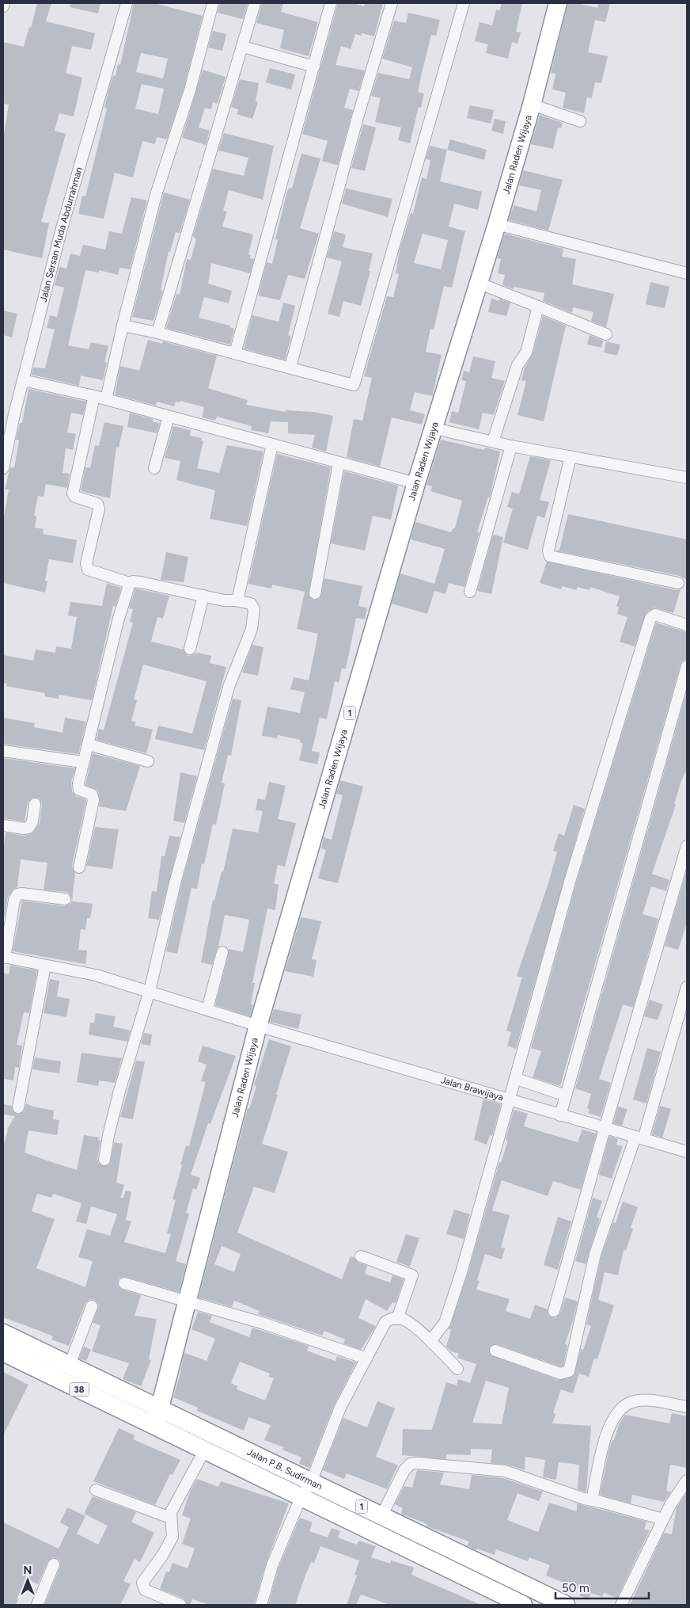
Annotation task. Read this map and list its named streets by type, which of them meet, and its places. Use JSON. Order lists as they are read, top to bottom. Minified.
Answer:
{"streets":{"highway":["Jalan Raden Wijaya","1","38","Jalan P.B. Sudirman"],"street":["Jalan Sersan Muda Abdurrahman","Jalan Brawijaya"]},"crossings":[["Jalan Raden Wijaya","Jalan Brawijaya"],["Jalan Raden Wijaya","Jalan P.B. Sudirman"]],"scale_bar":"50 m","north":"top"}
